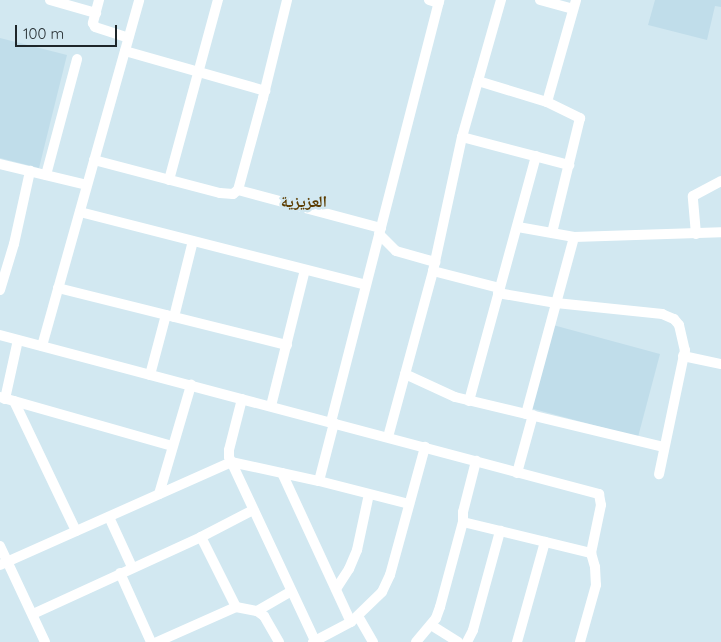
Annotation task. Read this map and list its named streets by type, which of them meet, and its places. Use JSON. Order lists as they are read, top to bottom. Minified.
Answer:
{"districts":["العزيزية"],"scale_bar":"100 m"}
